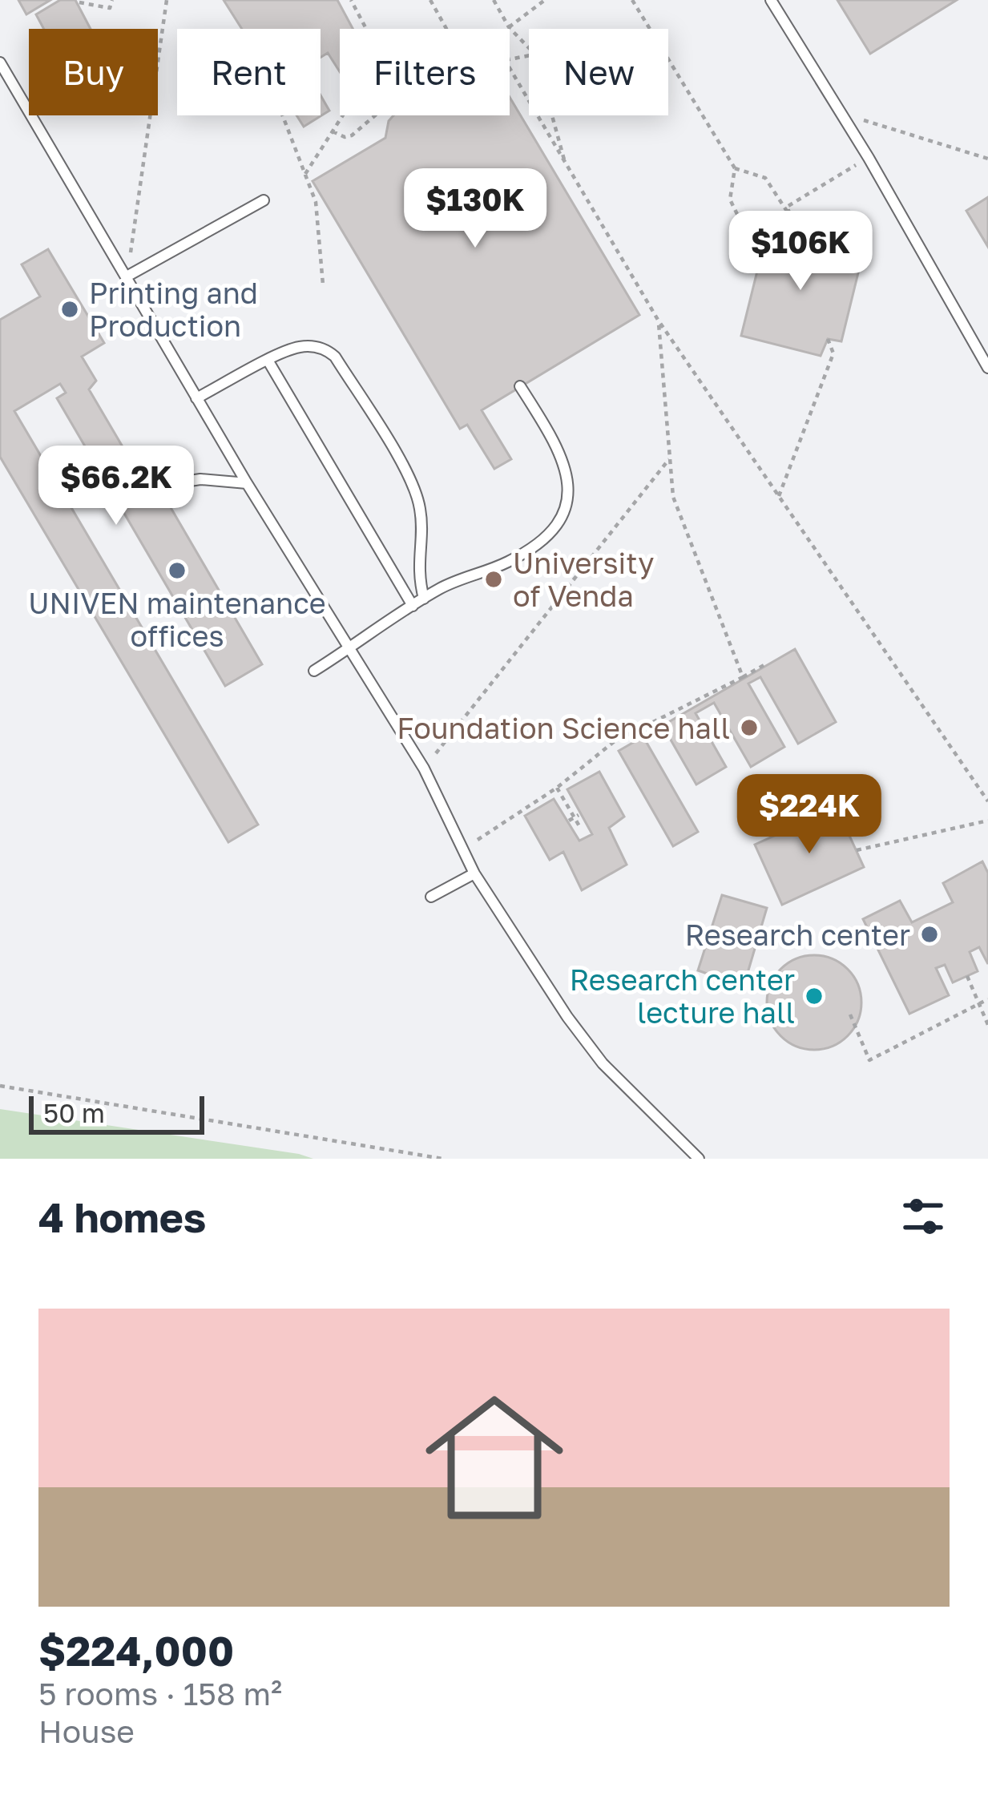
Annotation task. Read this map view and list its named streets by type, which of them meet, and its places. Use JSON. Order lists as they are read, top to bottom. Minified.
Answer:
{"places":["Printing and Production","UNIVEN maintenance offices","University of Venda","Foundation Science hall","Research center","Research center lecture hall"],"scale_bar":"50 m","page":{"chip":["Buy","Rent","Filters","New"],"price":["$130K","$106K","$66.2K","$224K"],"scale":"50 m","heading":"4 homes","list":[{"name":"$224,000","note":"5 rooms · 158 m² · House"}]}}
